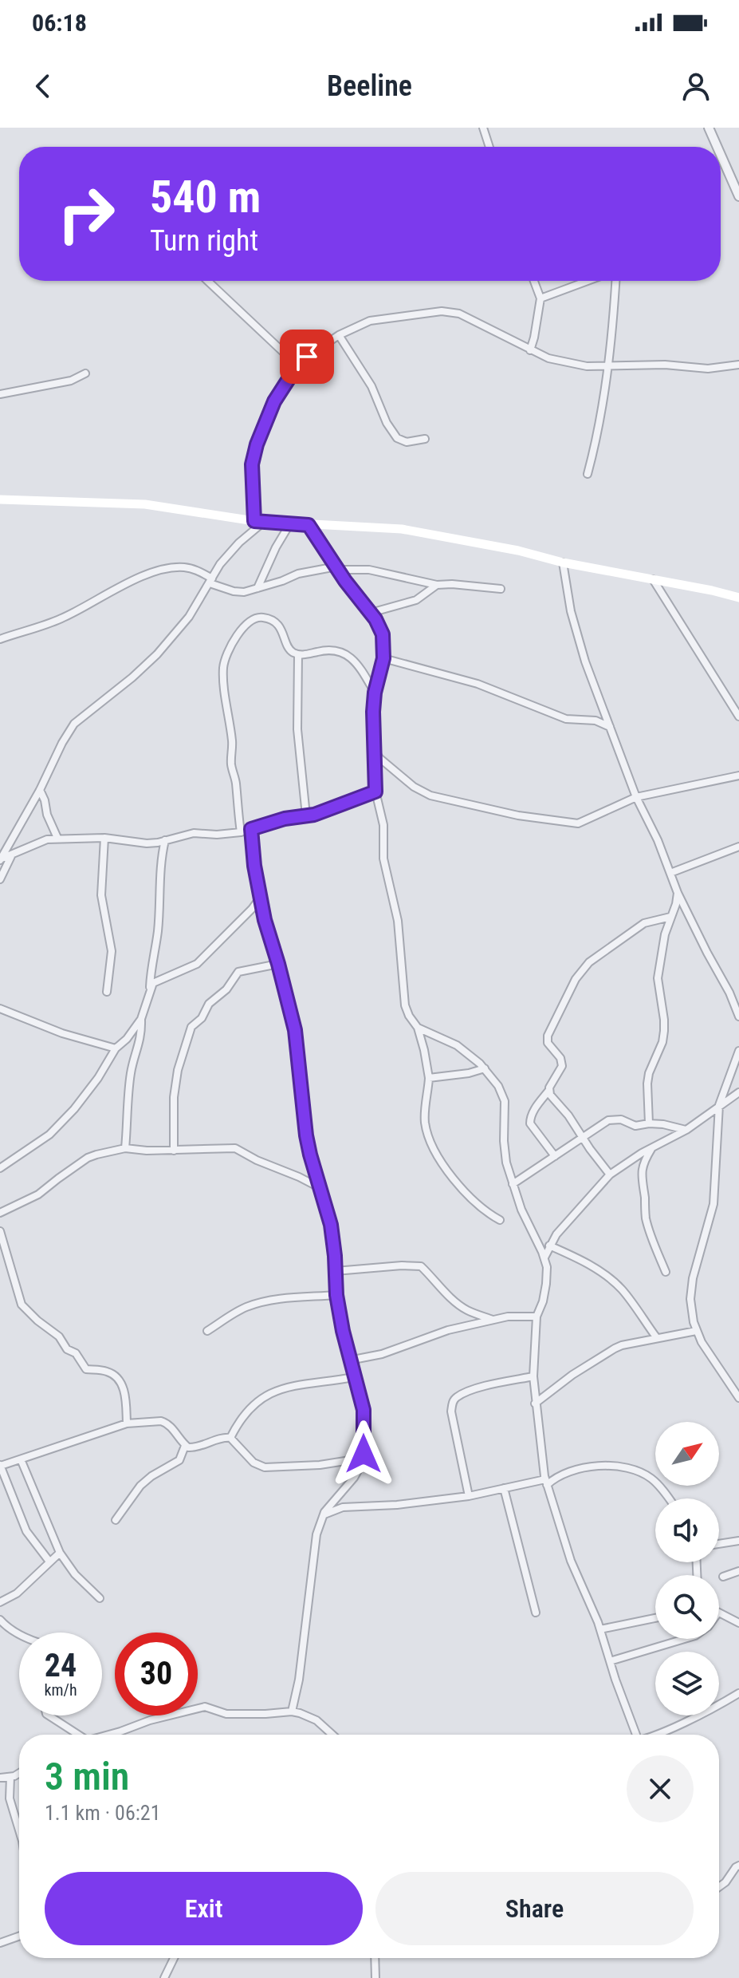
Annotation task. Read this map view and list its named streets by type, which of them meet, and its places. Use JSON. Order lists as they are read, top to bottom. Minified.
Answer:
{"north":"top right","page":{"status":"06:18","header":"Beeline","turn":["540 m","Turn right"],"speed":"24 km/h","limit":"30","heading":["3 min","1.1 km · 06:21"],"buttons":["Exit","Share"]}}
